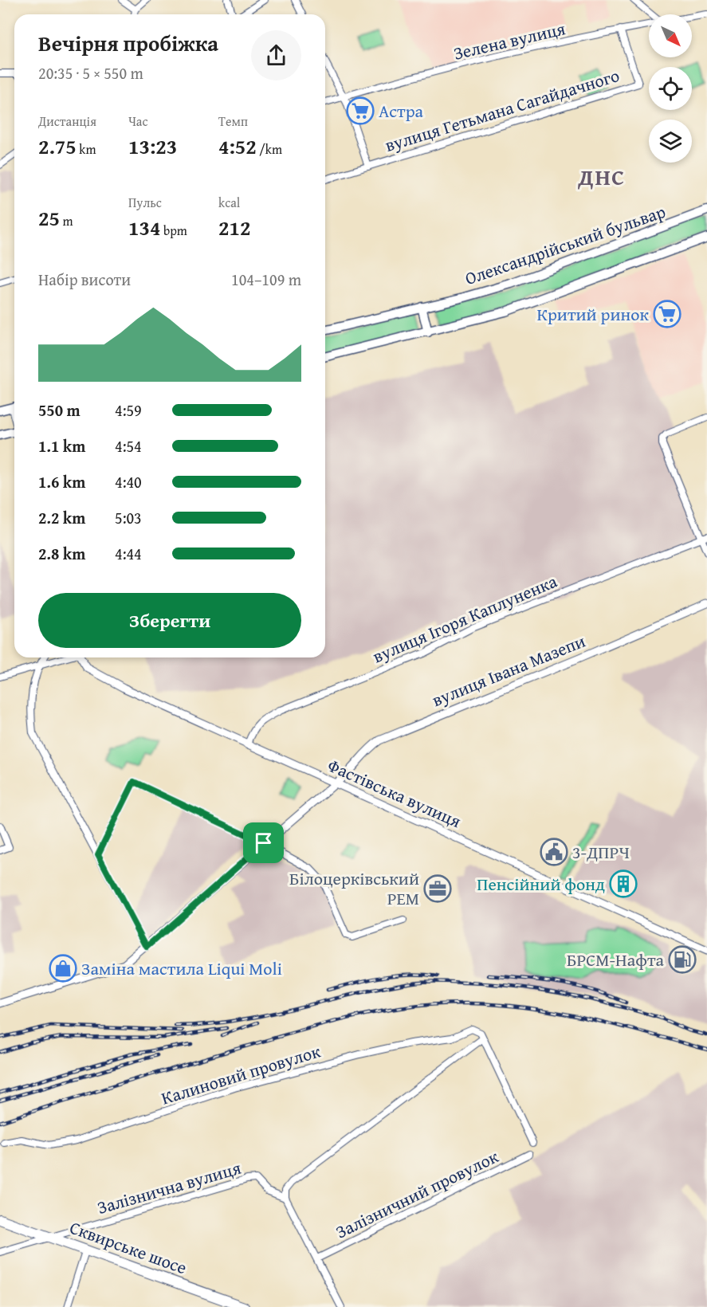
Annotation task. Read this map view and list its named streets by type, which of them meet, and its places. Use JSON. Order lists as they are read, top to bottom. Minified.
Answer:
{"streets":{"main road":["Олександрійський бульвар","Сквирське шосе"],"street":["Зелена вулиця","вулиця Гетьмана Сагайдачного","вулиця Ігоря Каплуненка","вулиця Івана Мазепи","Фастівська вулиця","Калиновий провулок","Залізнична вулиця","Залізничний провулок"]},"crossings":[["Зелена вулиця","вулиця Гетьмана Сагайдачного"],["вулиця Ігоря Каплуненка","Фастівська вулиця"],["вулиця Івана Мазепи","Фастівська вулиця"],["Залізнична вулиця","Сквирське шосе"]],"districts":["ДНС"],"places":{"supermarket":["Астра","Критий ринок"],"public building":["3-ДПРЧ"],"building":["Пенсійний фонд"],"office":["Білоцерківський РЕМ"],"fuel station":["БРСМ-Нафта"],"shop":["Заміна мастила Liqui Moli"]},"north":"bottom right","page":{"heading":["Вечірня пробіжка","20:35 · 5 × 550 m"],"stats":[["Дистанція","2.75 km"],["Час","13:23"],["Темп","4:52 /km"],["25 m"],["Пульс","134 bpm"],["kcal","212"]],"chart":["Набір висоти","104–109 m"],"list":[{"name":"550 m","note":"4:59"},{"name":"1.1 km","note":"4:54"},{"name":"1.6 km","note":"4:40"},{"name":"2.2 km","note":"5:03"},{"name":"2.8 km","note":"4:44"}],"buttons":"Зберегти"}}
